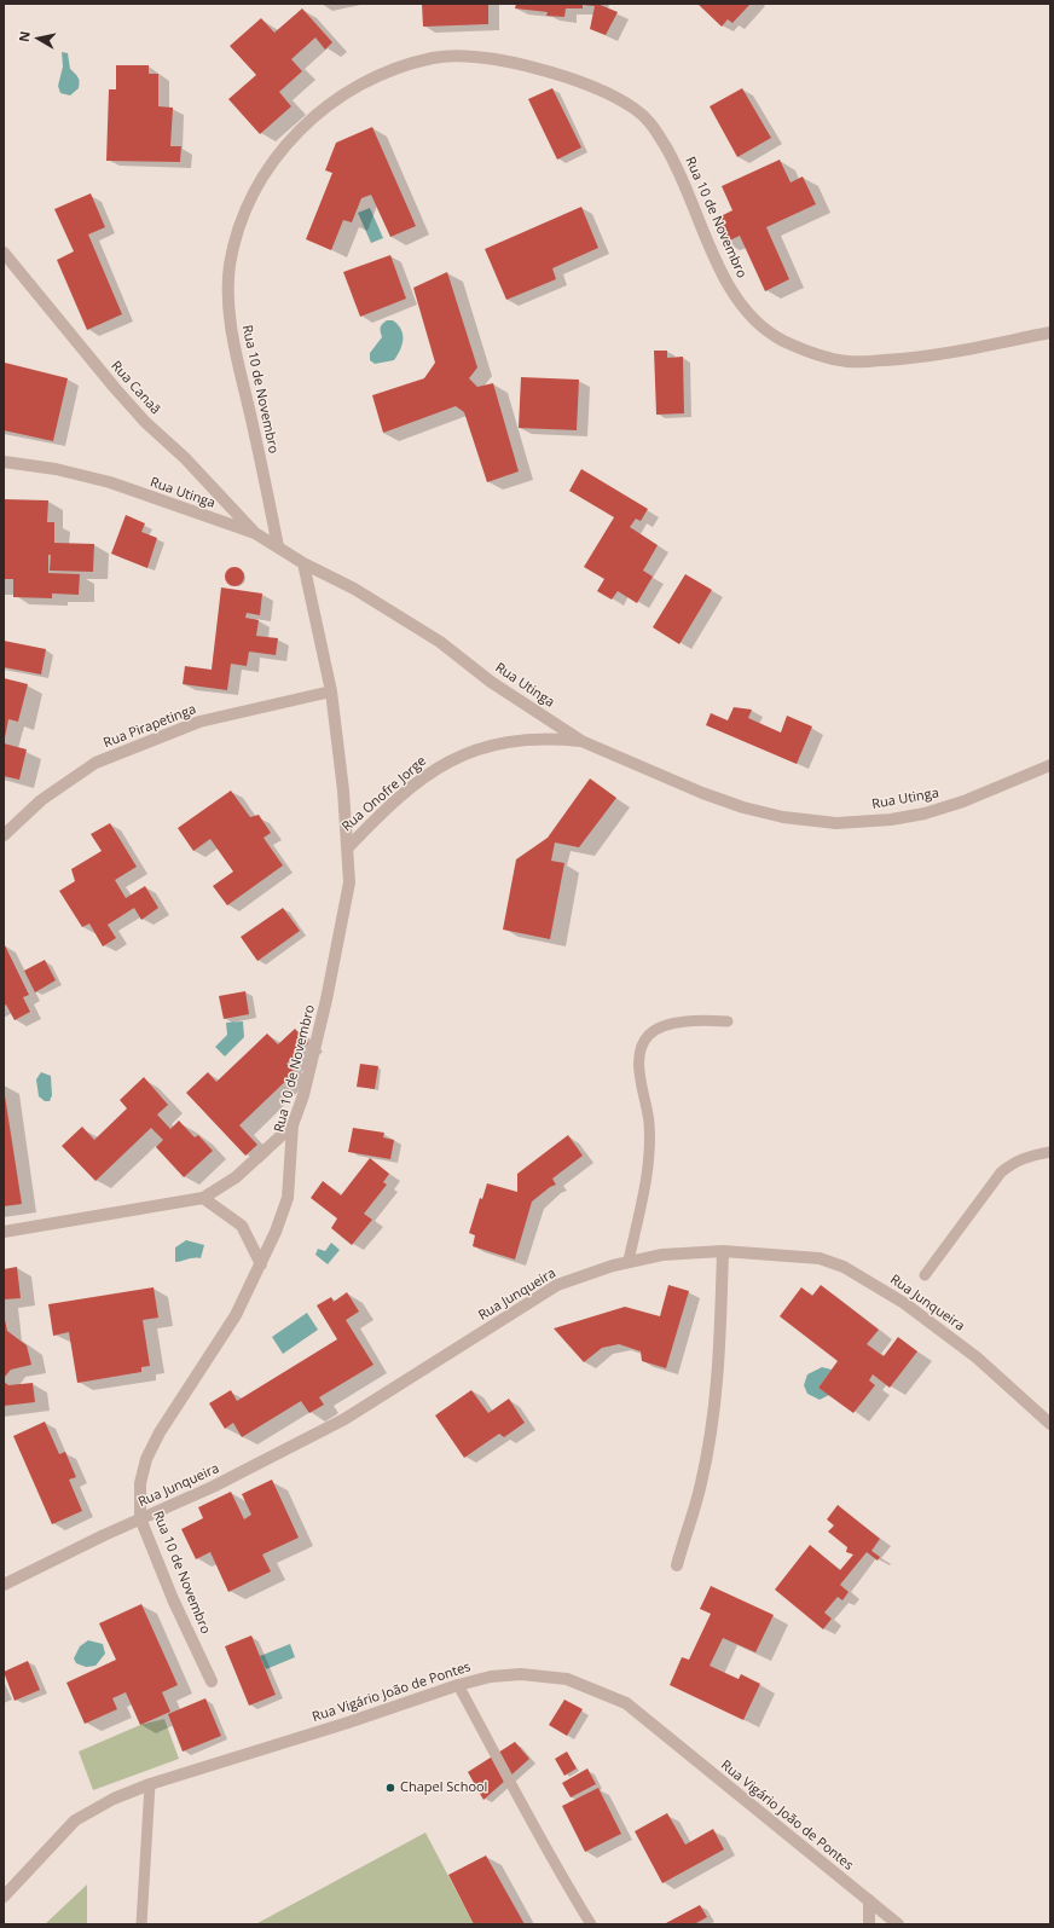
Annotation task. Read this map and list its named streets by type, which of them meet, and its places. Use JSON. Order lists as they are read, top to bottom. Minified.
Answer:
{"streets":{"street":["Rua 10 de Novembro","Rua Canaã","Rua Utinga","Rua Pirapetinga","Rua Onofre Jorge","Rua Junqueira","Rua Vigário João de Pontes"]},"crossings":[["Rua 10 de Novembro","Rua Utinga"],["Rua 10 de Novembro","Rua Pirapetinga"],["Rua 10 de Novembro","Rua Onofre Jorge"],["Rua 10 de Novembro","Rua Junqueira"],["Rua Canaã","Rua Utinga"],["Rua Utinga","Rua Onofre Jorge"]],"places":["Chapel School"],"north":"left"}
